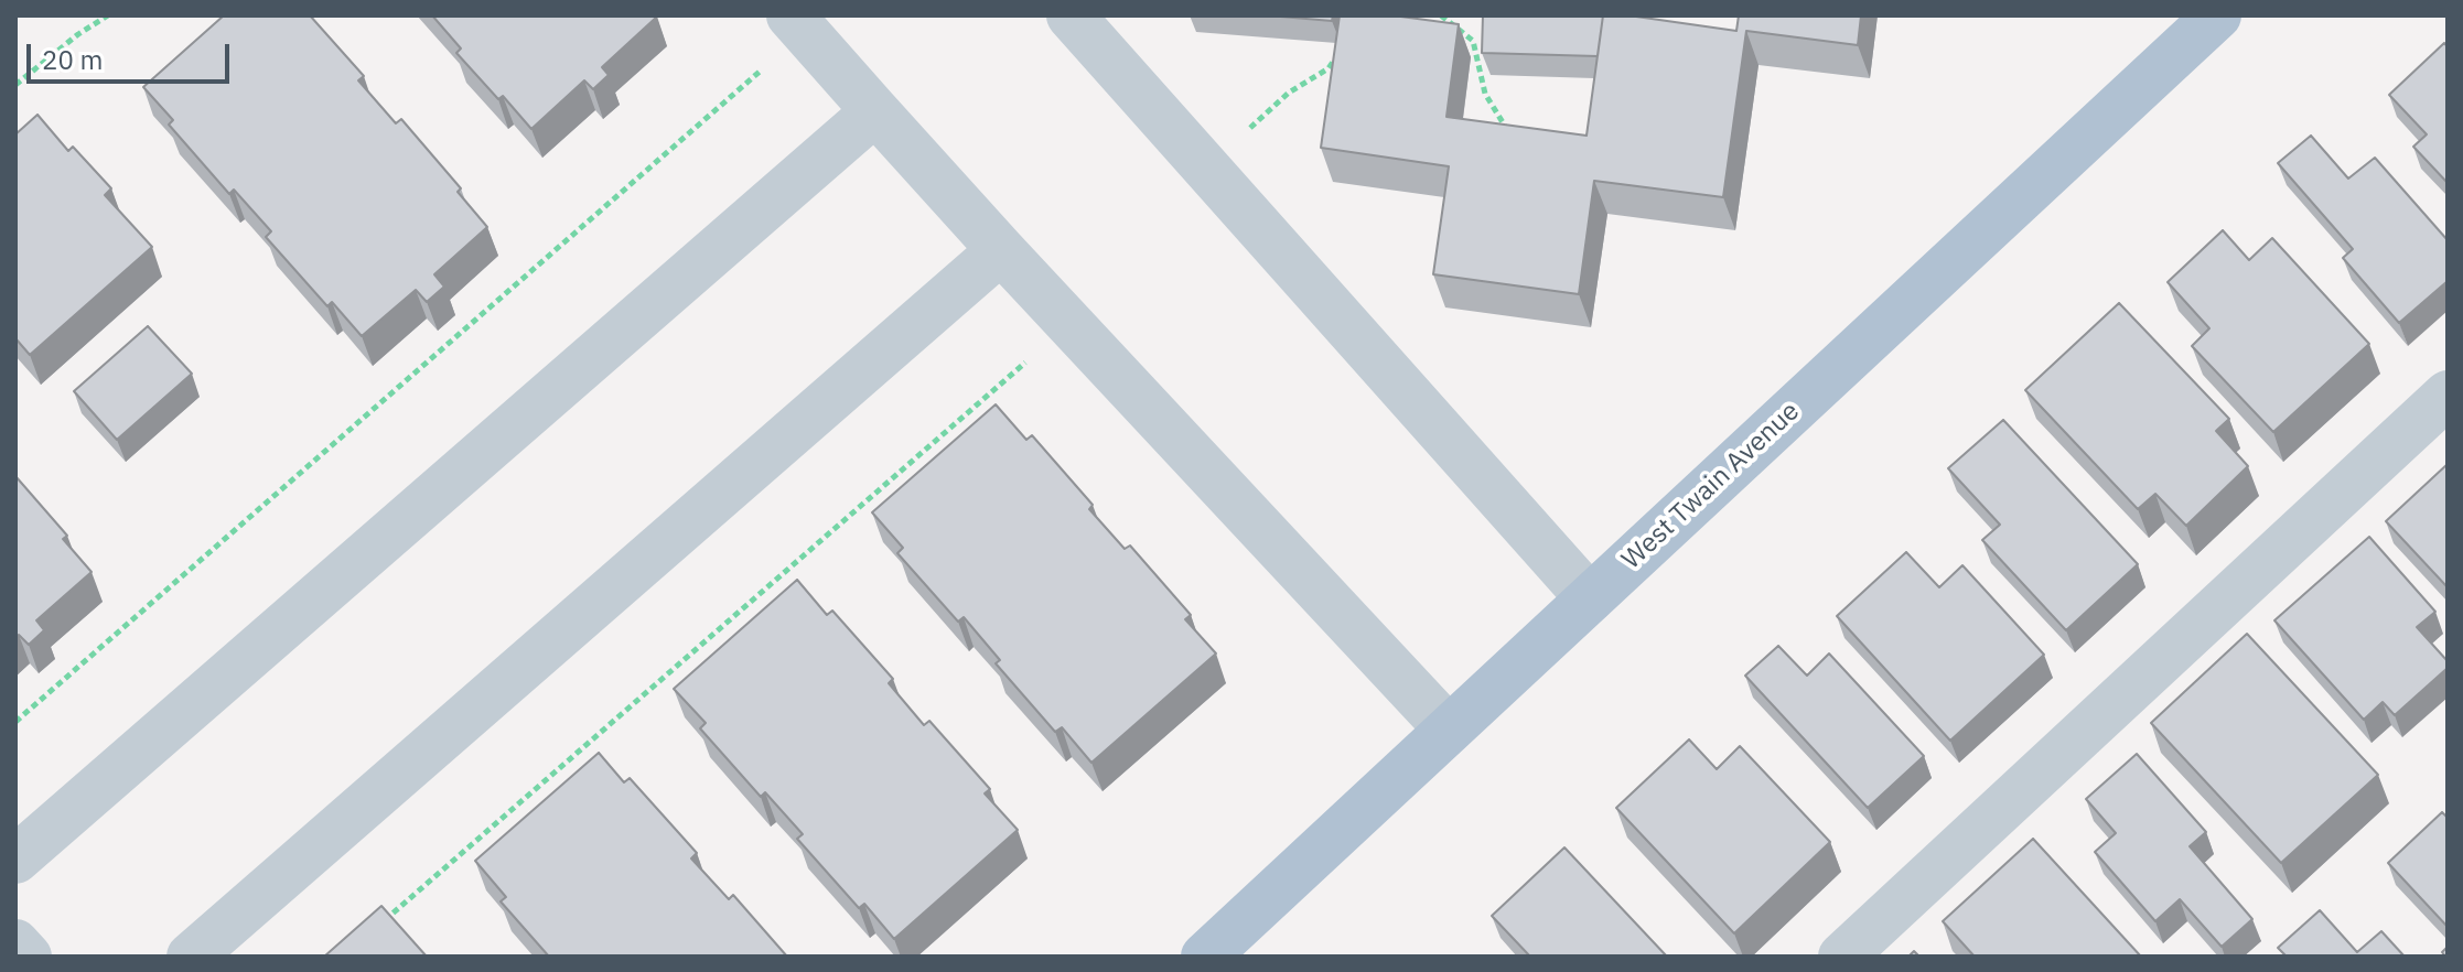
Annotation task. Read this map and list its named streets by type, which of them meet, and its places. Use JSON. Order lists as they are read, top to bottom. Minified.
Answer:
{"streets":{"main road":["West Twain Avenue"]},"scale_bar":"20 m"}
